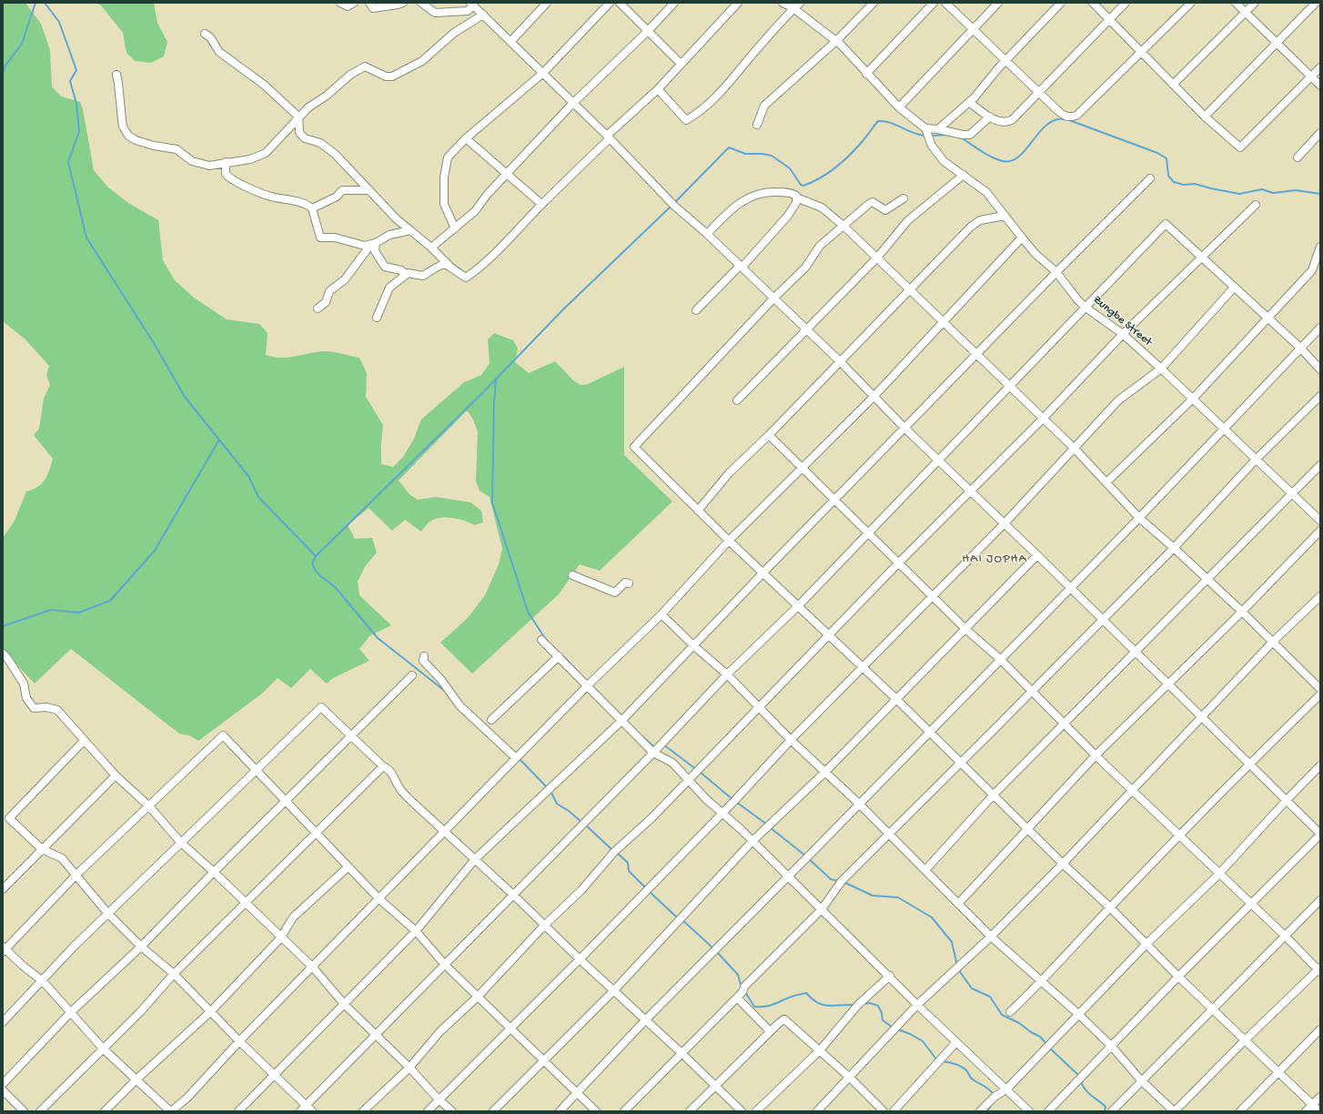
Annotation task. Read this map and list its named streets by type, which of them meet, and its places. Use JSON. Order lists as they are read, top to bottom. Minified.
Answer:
{"streets":{"street":["Zungbe Street"]},"districts":["HAI JOPHA"]}
